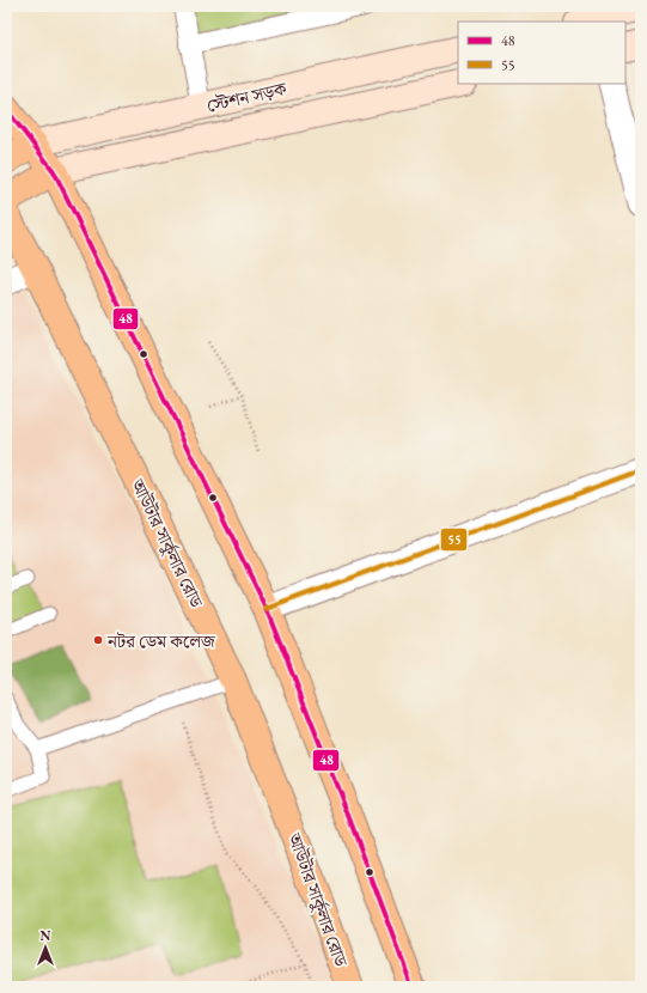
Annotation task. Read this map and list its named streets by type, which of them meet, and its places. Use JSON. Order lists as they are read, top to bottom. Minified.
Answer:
{"streets":{"main road":["স্টেশন সড়ক","আউটার সার্কুলার রোড"]},"places":["নটর ডেম কলেজ"],"lines":["transit line 48","transit line 55"],"legend":["48","55"],"north":"top"}
